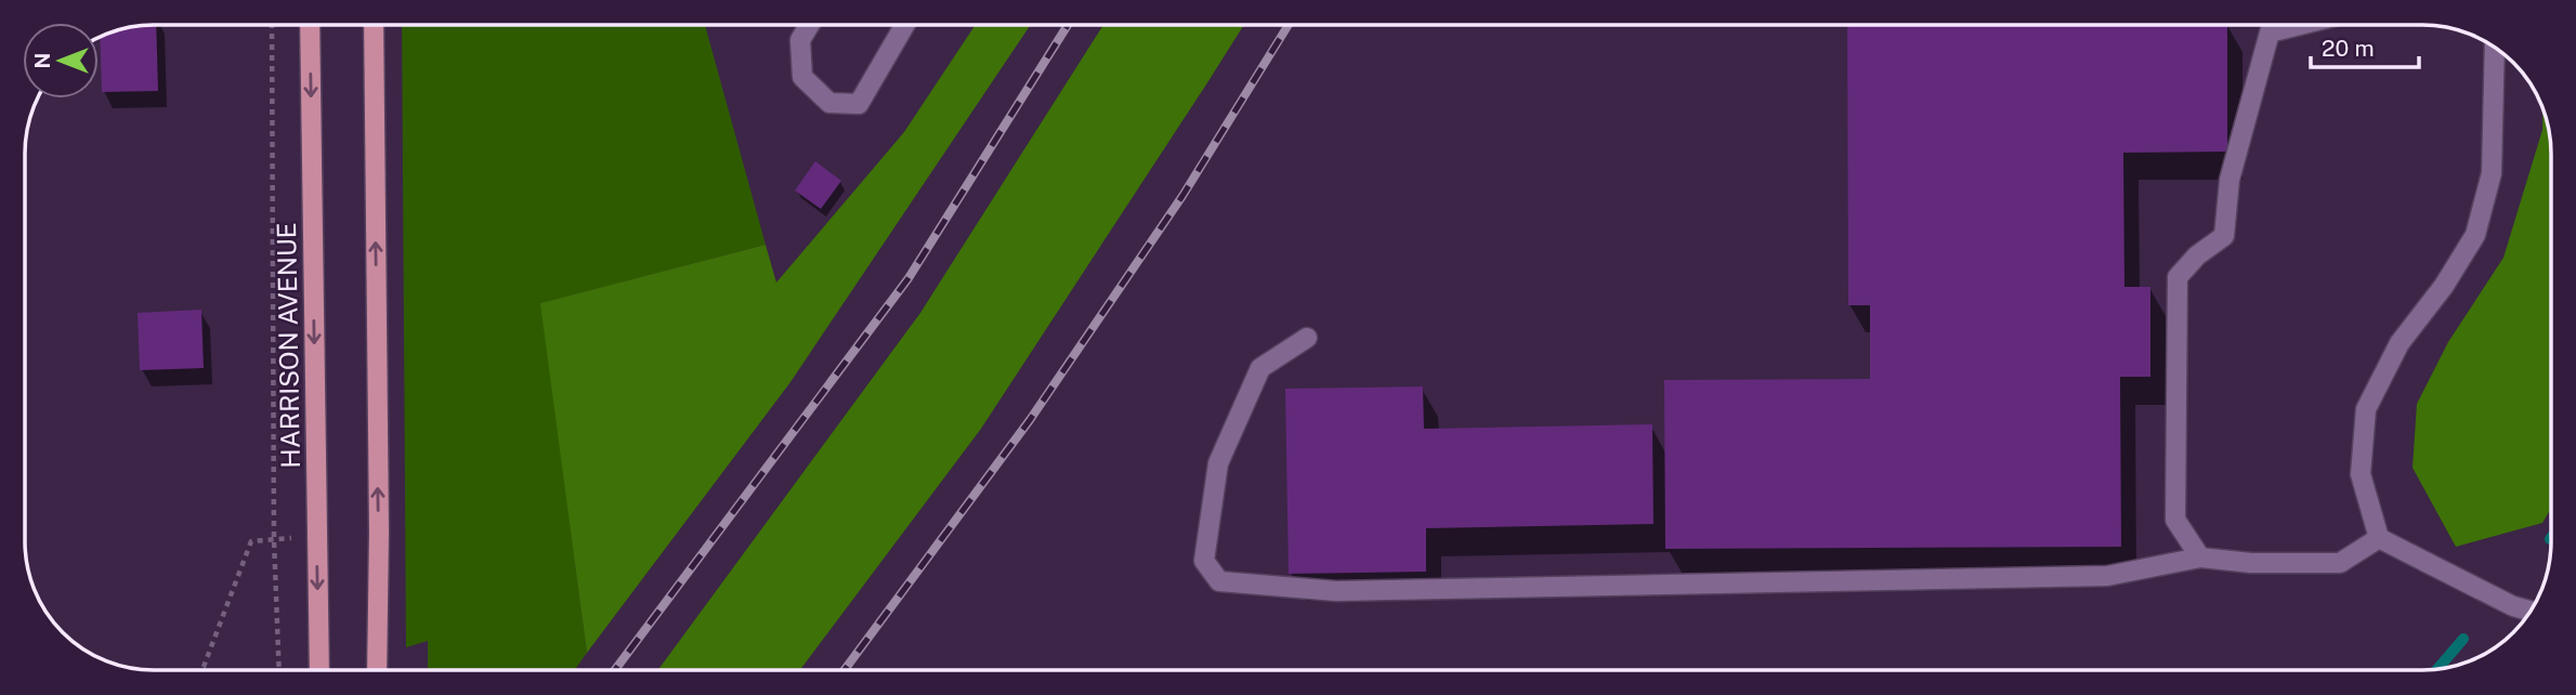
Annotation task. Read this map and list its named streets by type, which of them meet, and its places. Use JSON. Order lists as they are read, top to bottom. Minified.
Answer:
{"streets":{"main road":["HARRISON AVENUE"]},"scale_bar":"20 m","north":"left"}
